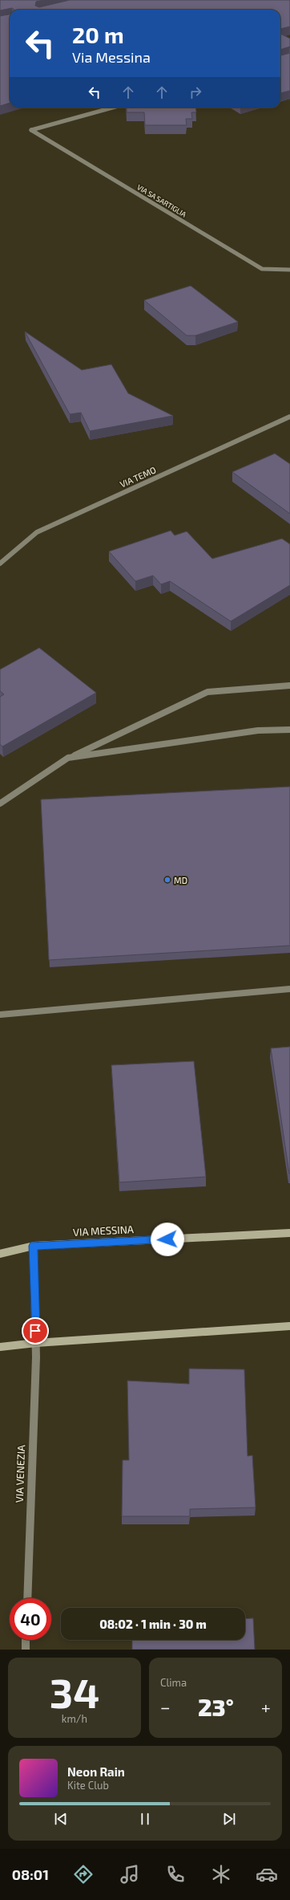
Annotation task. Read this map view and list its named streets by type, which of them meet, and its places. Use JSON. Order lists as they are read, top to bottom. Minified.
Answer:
{"streets":{"street":["VIA SA SARTIGLIA","VIA TEMO","VIA MESSINA","VIA VENEZIA"]},"places":["MD"],"page":{"turn":["20 m","Via Messina"],"limit":"40","trip":"08:02 · 1 min · 30 m","tile":[["34","km/h"],"Clima"],"heat":["−","23°","+"],"song":["Neon Rain","Kite Club"],"tabs":"08:01"}}
